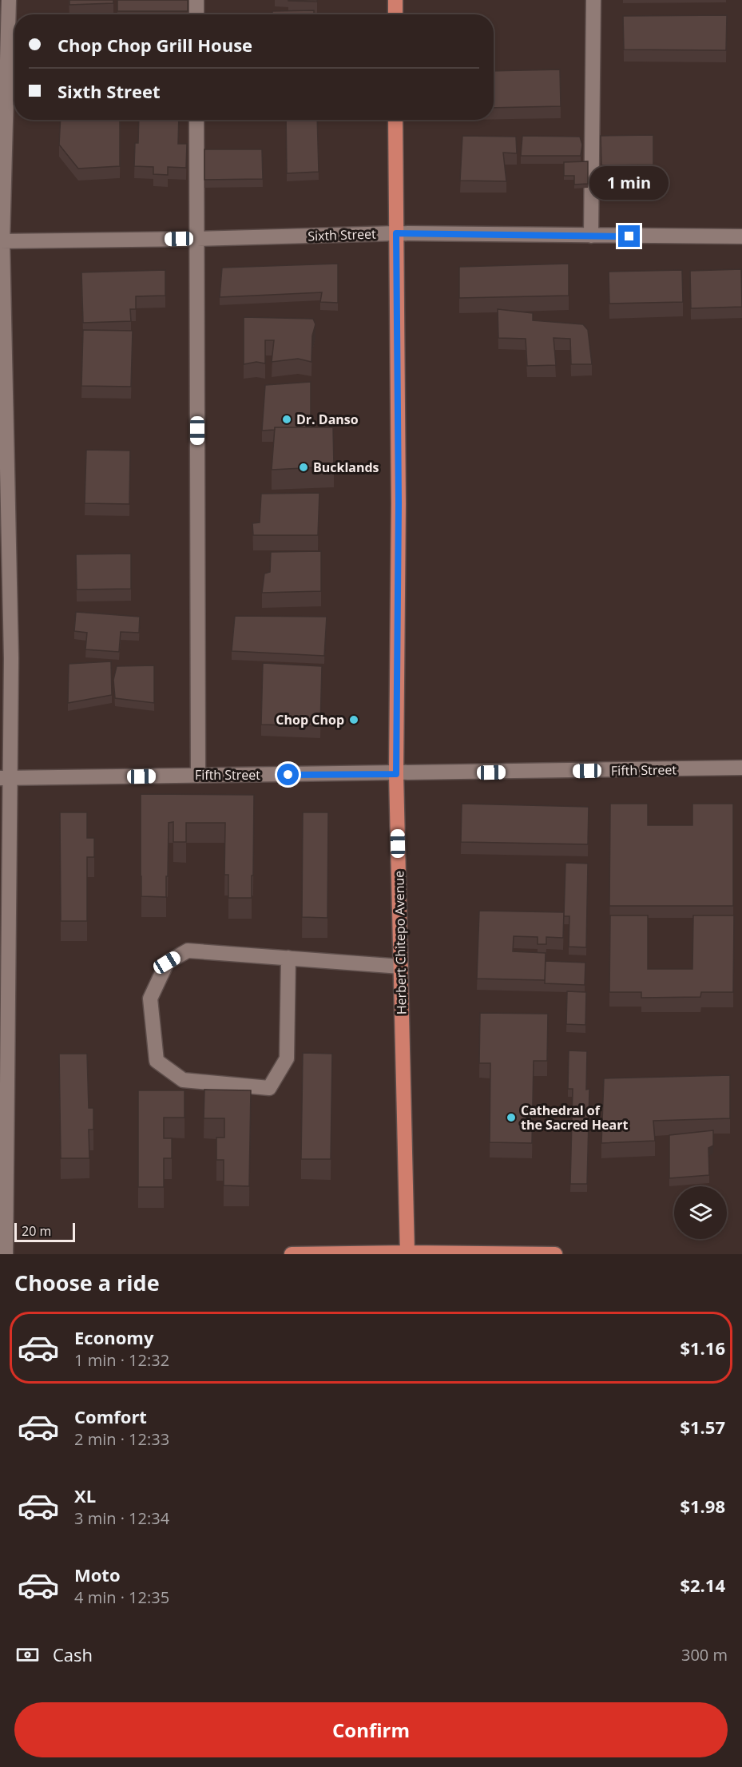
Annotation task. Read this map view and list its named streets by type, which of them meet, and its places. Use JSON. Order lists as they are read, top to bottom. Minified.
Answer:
{"streets":{"main road":["Herbert Chitepo Avenue"],"street":["Sixth Street","Fifth Street"]},"crossings":[["Sixth Street","Herbert Chitepo Avenue"],["Fifth Street","Herbert Chitepo Avenue"]],"places":["Dr. Danso","Bucklands","Chop Chop","Cathedral of the Sacred Heart"],"scale_bar":"20 m","page":{"banner":["Chop Chop Grill House","Sixth Street"],"bubble":"1 min","scale":"20 m","heading":"Choose a ride","list":[{"name":"Economy","note":"1 min · 12:32","value":"$1.16"},{"name":"Comfort","note":"2 min · 12:33","value":"$1.57"},{"name":"XL","note":"3 min · 12:34","value":"$1.98"},{"name":"Moto","note":"4 min · 12:35","value":"$2.14"}],"pay":["Cash","300 m"],"buttons":"Confirm"}}
